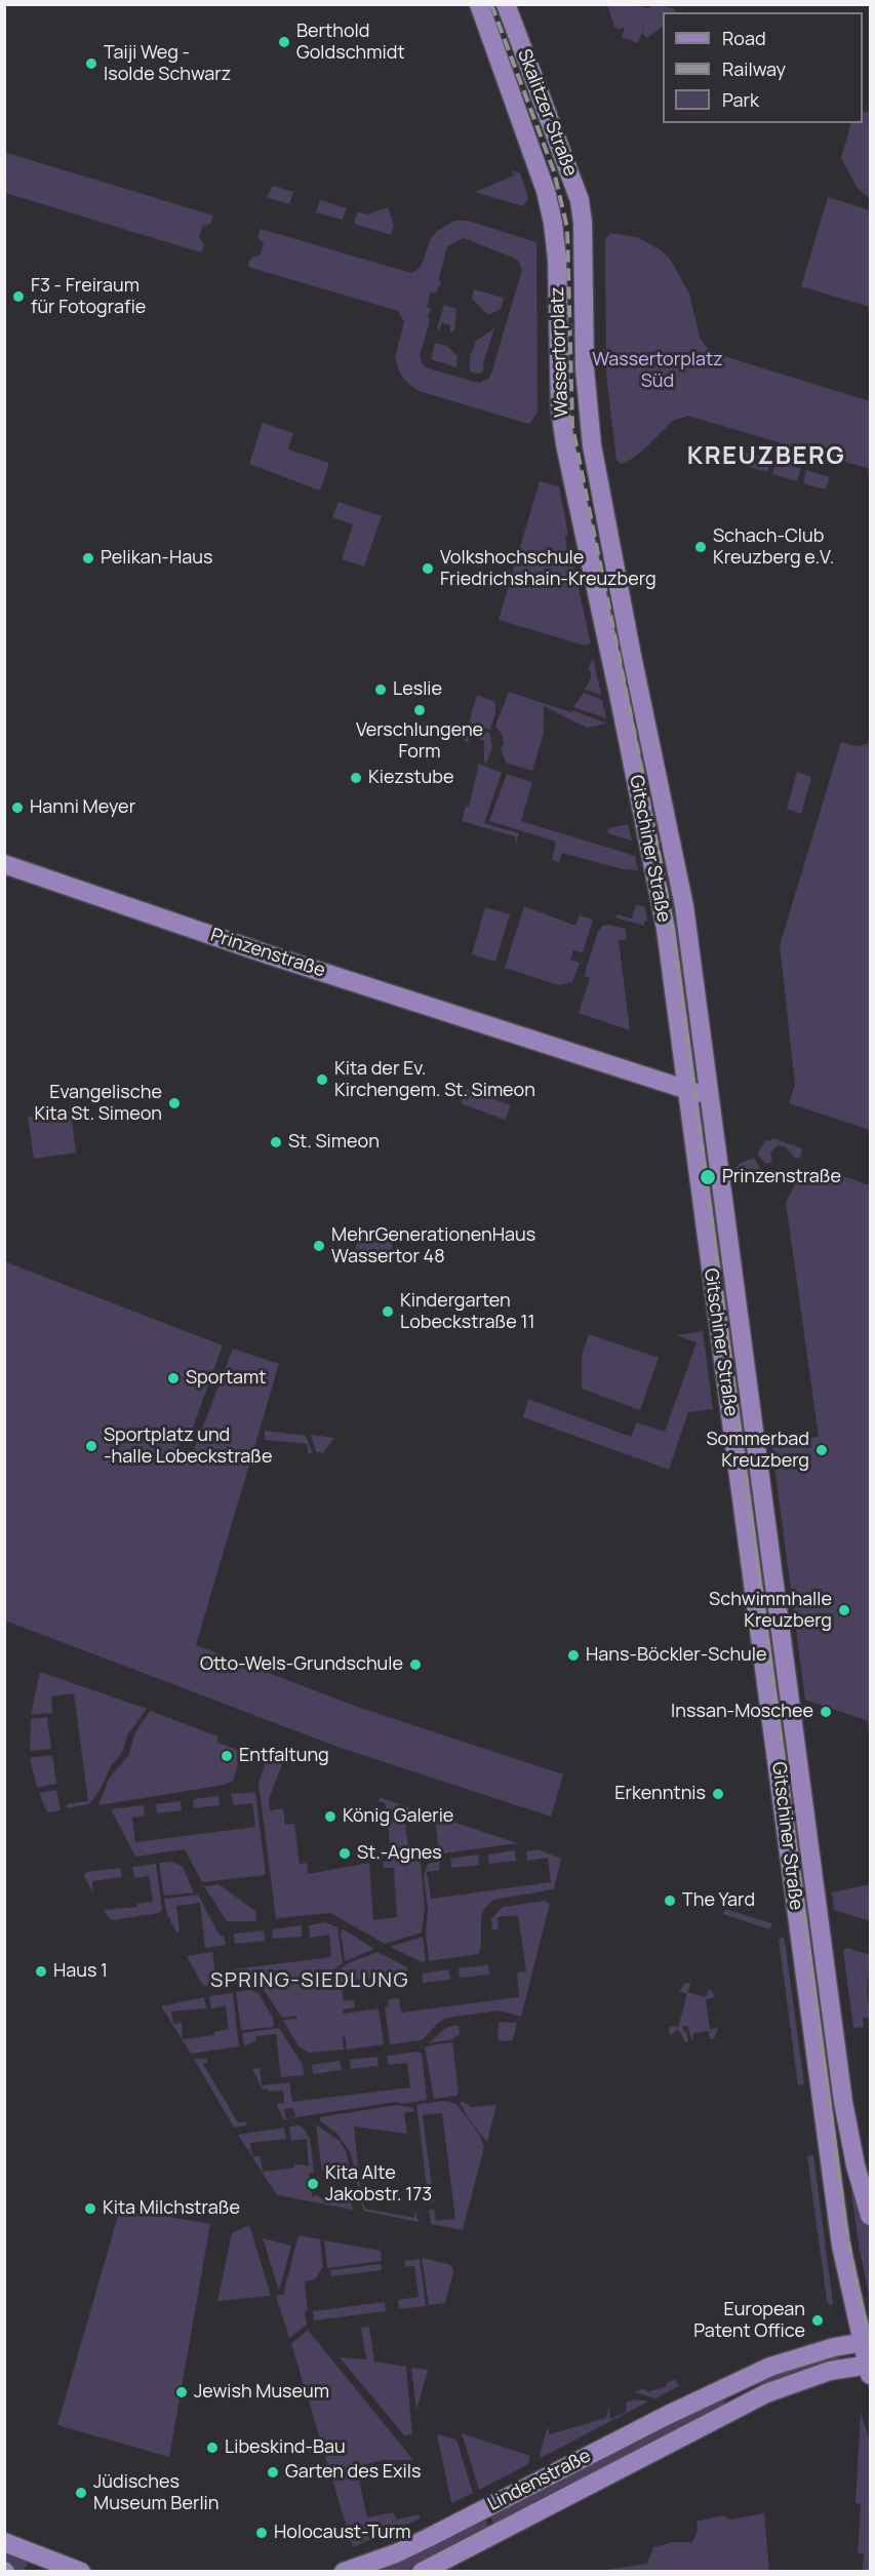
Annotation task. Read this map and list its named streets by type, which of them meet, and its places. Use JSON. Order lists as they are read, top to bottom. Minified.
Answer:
{"streets":{"main road":["Skalitzer Straße","Wassertorplatz","Gitschiner Straße","Prinzenstraße","Lindenstraße"]},"crossings":[["Skalitzer Straße","Wassertorplatz"],["Wassertorplatz","Gitschiner Straße"],["Gitschiner Straße","Prinzenstraße"],["Gitschiner Straße","Lindenstraße"]],"districts":["KREUZBERG","SPRING-SIEDLUNG"],"parks":["Wassertorplatz Süd"],"places":["Berthold Goldschmidt","Taiji Weg - Isolde Schwarz","F3 - Freiraum für Fotografie","Schach-Club Kreuzberg e.V.","Pelikan-Haus","Volkshochschule Friedrichshain-Kreuzberg","Leslie","Verschlungene Form","Kiezstube","Hanni Meyer","Kita der Ev. Kirchengem. St. Simeon","Evangelische Kita St. Simeon","St. Simeon","Prinzenstraße","MehrGenerationenHaus Wassertor 48","Kindergarten Lobeckstraße 11","Sportamt","Sportplatz und -halle Lobeckstraße","Sommerbad Kreuzberg","Schwimmhalle Kreuzberg","Hans-Böckler-Schule","Otto-Wels-Grundschule","Inssan-Moschee","Entfaltung","Erkenntnis","König Galerie","St.-Agnes","The Yard","Haus 1","Kita Alte Jakobstr. 173","Kita Milchstraße","European Patent Office","Jewish Museum","Libeskind-Bau","Garten des Exils","Jüdisches Museum Berlin","Holocaust-Turm"],"legend":["Road","Railway","Park"]}
